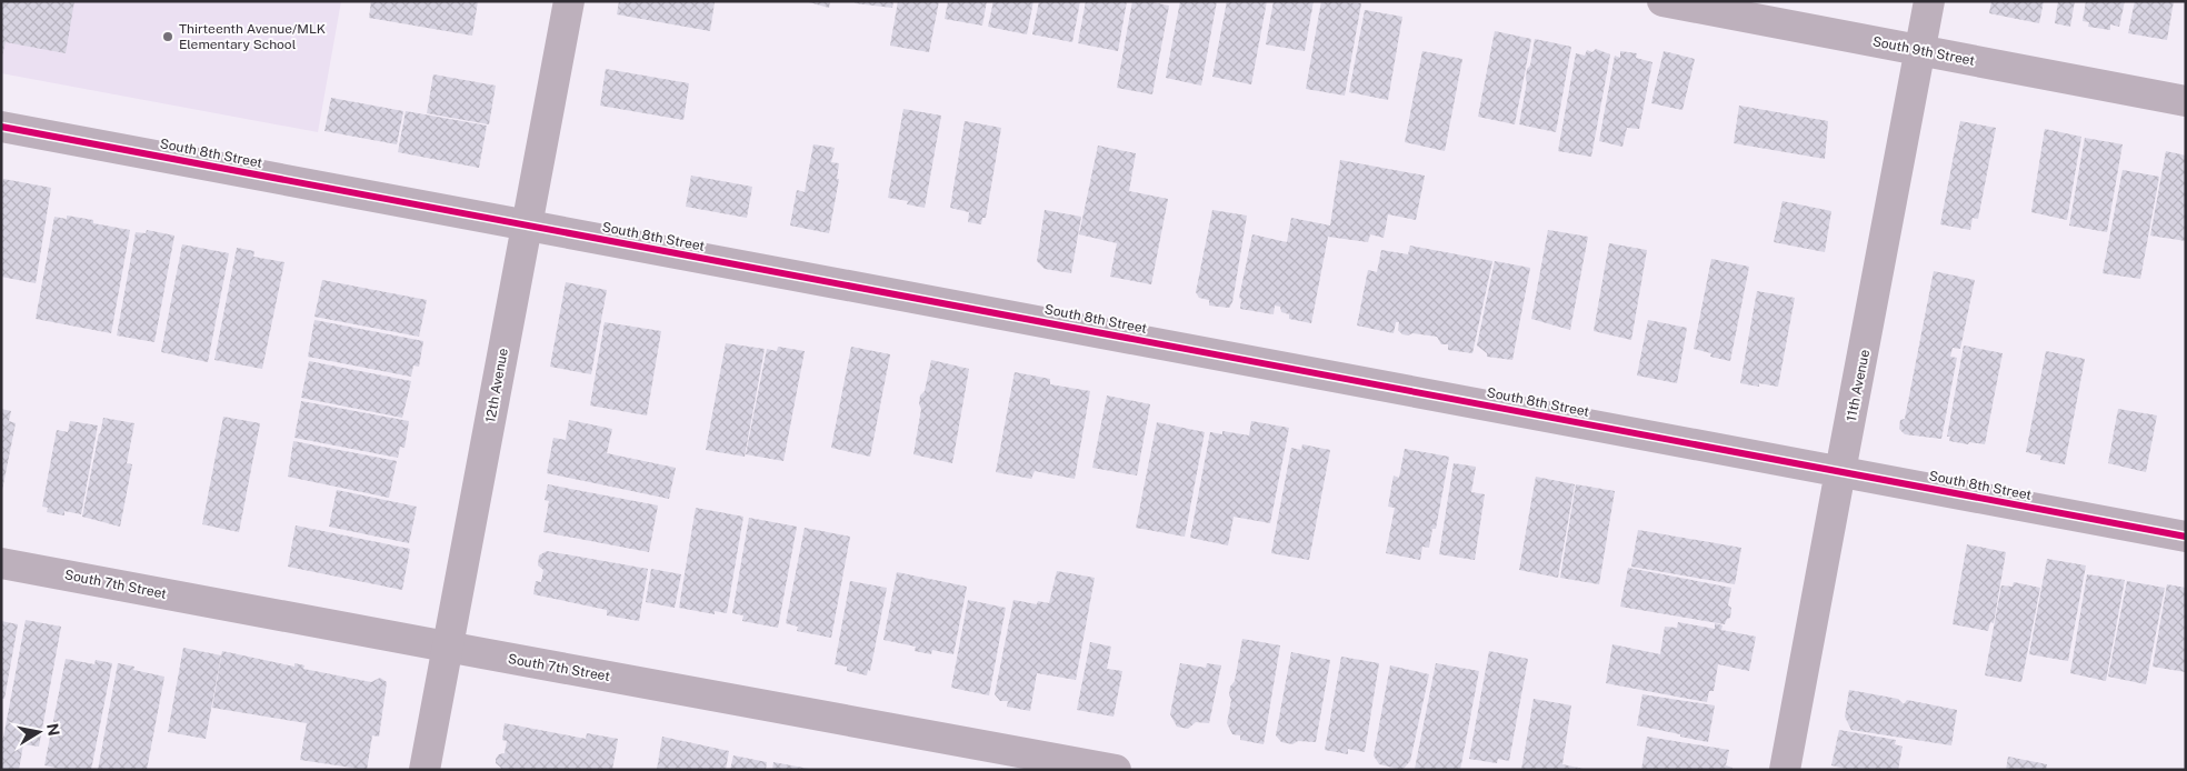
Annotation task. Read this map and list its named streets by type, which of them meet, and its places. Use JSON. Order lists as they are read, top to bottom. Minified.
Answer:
{"streets":{"street":["South 9th Street","South 8th Street","12th Avenue","11th Avenue","South 7th Street"]},"crossings":[["South 9th Street","11th Avenue"],["South 8th Street","12th Avenue"],["South 8th Street","11th Avenue"],["12th Avenue","South 7th Street"]],"places":["Thirteenth Avenue/MLK Elementary School"],"north":"right"}
